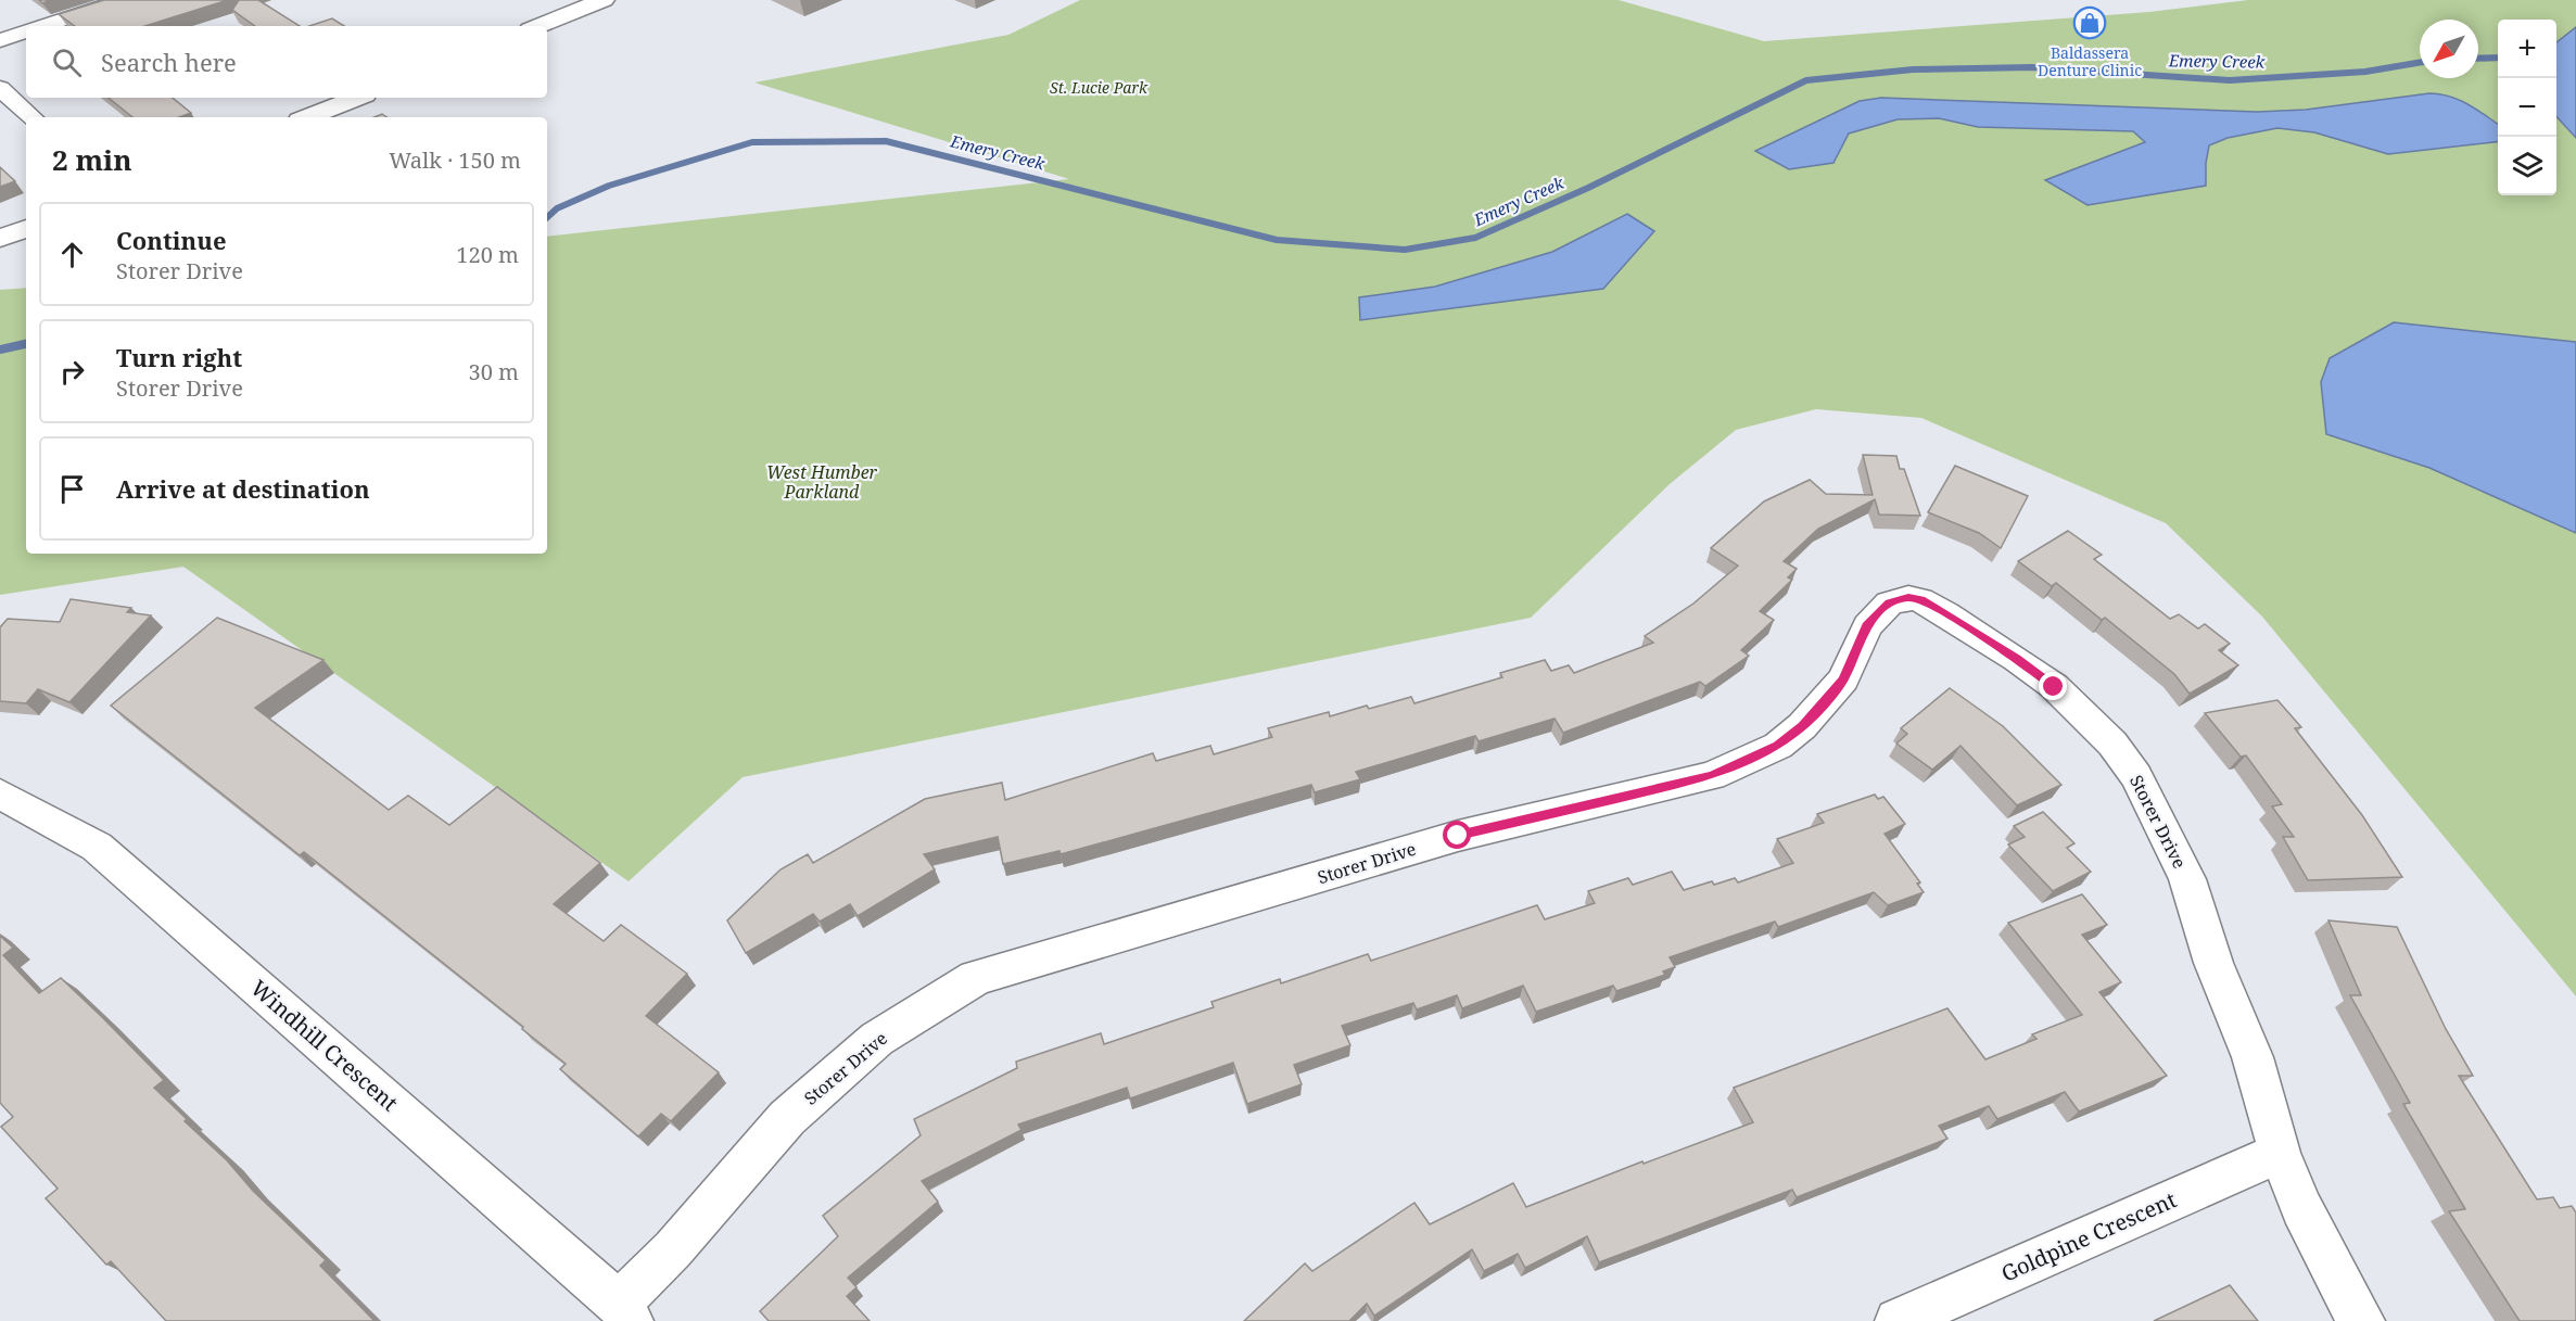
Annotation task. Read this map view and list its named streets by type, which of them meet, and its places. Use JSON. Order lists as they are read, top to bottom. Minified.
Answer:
{"streets":{"street":["Storer Drive","Windhill Crescent","Goldpine Crescent"]},"crossings":[["Storer Drive","Windhill Crescent"],["Storer Drive","Goldpine Crescent"]],"water":["Emery Creek"],"parks":["St. Lucie Park","West Humber Parkland"],"places":{"shop":["Baldassera Denture Clinic"]},"north":"bottom left","page":{"map_buttons":["+","−"],"search":"Search here","heading":["2 min","Walk · 150 m"],"list":[["Continue","Storer Drive","120 m"],["Turn right","Storer Drive","30 m"],"Arrive at destination"]}}
